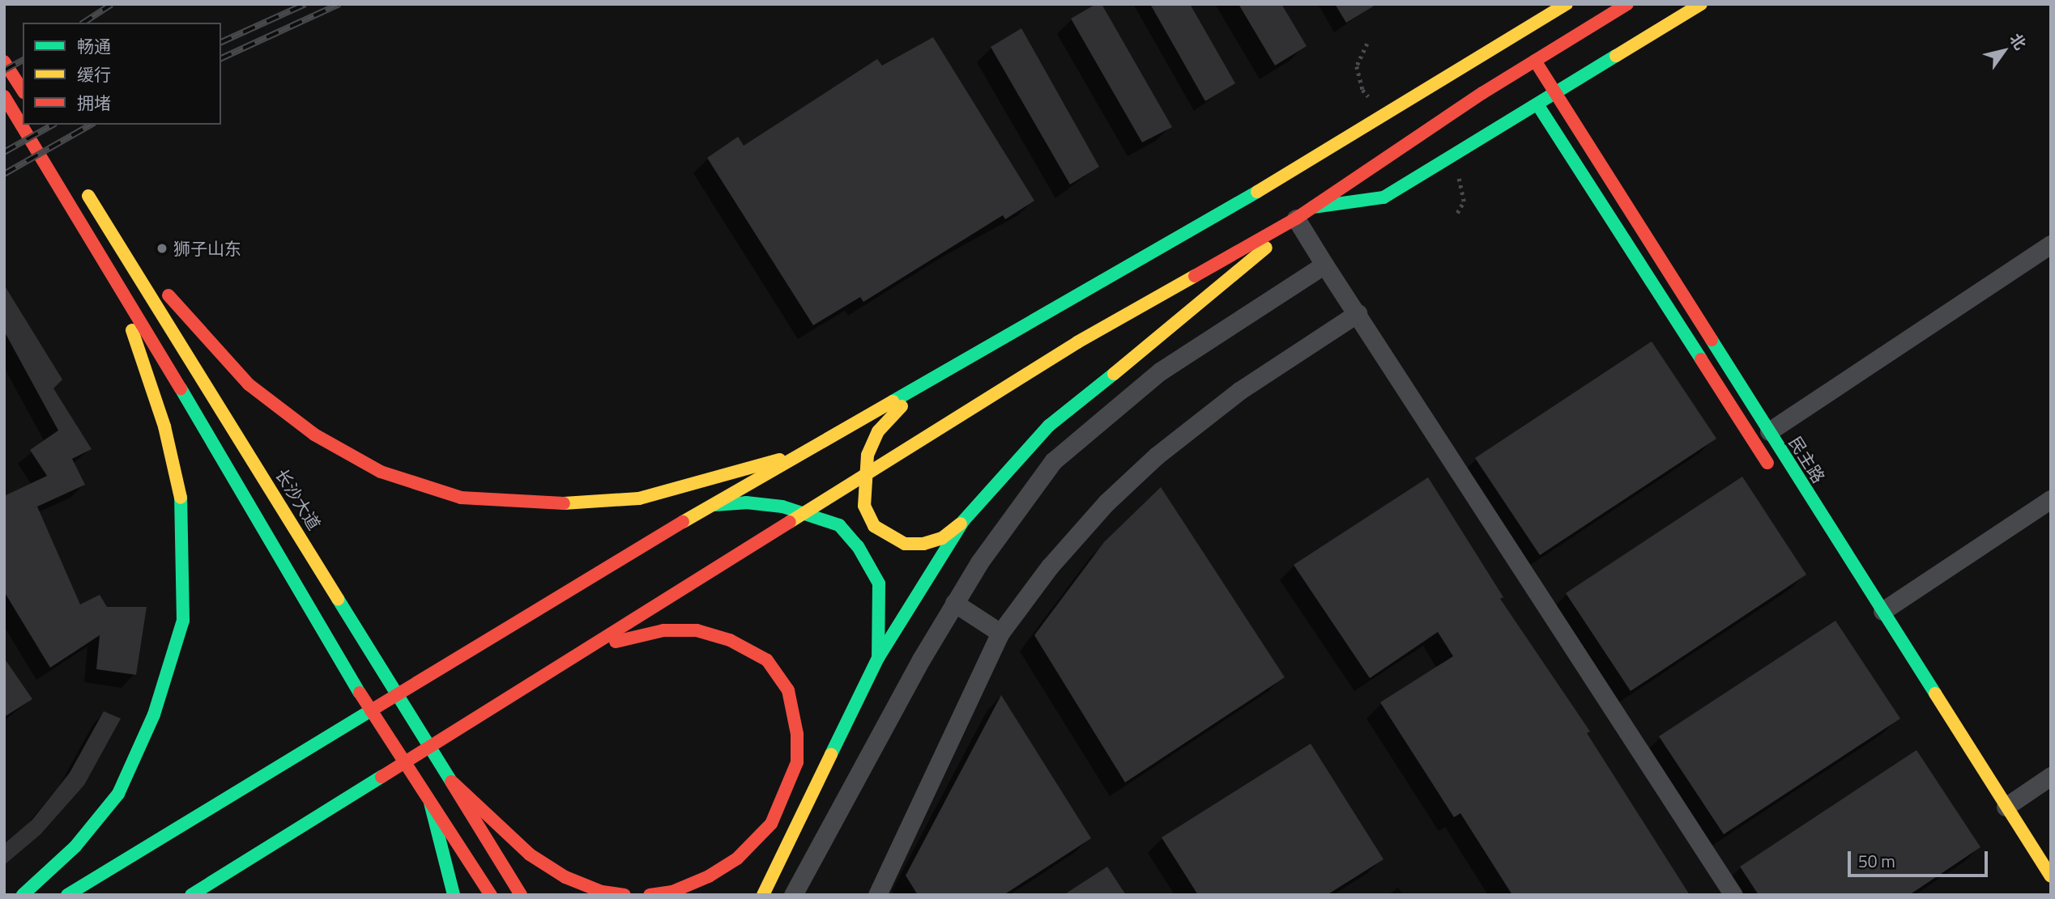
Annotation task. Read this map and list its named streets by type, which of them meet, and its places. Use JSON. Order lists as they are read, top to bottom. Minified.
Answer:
{"streets":{"main road":["民主路","长沙大道"]},"places":["狮子山东"],"legend":["畅通","缓行","拥堵"],"scale_bar":"50 m","north":"top right"}
